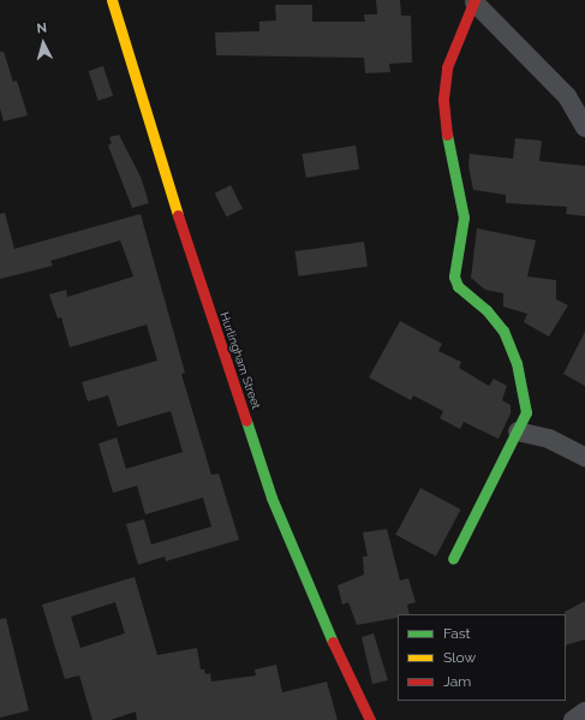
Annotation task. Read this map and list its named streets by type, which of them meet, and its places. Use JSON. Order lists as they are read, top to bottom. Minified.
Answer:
{"streets":{"street":["Hurlingham Street"]},"legend":["Fast","Slow","Jam"],"north":"top"}
